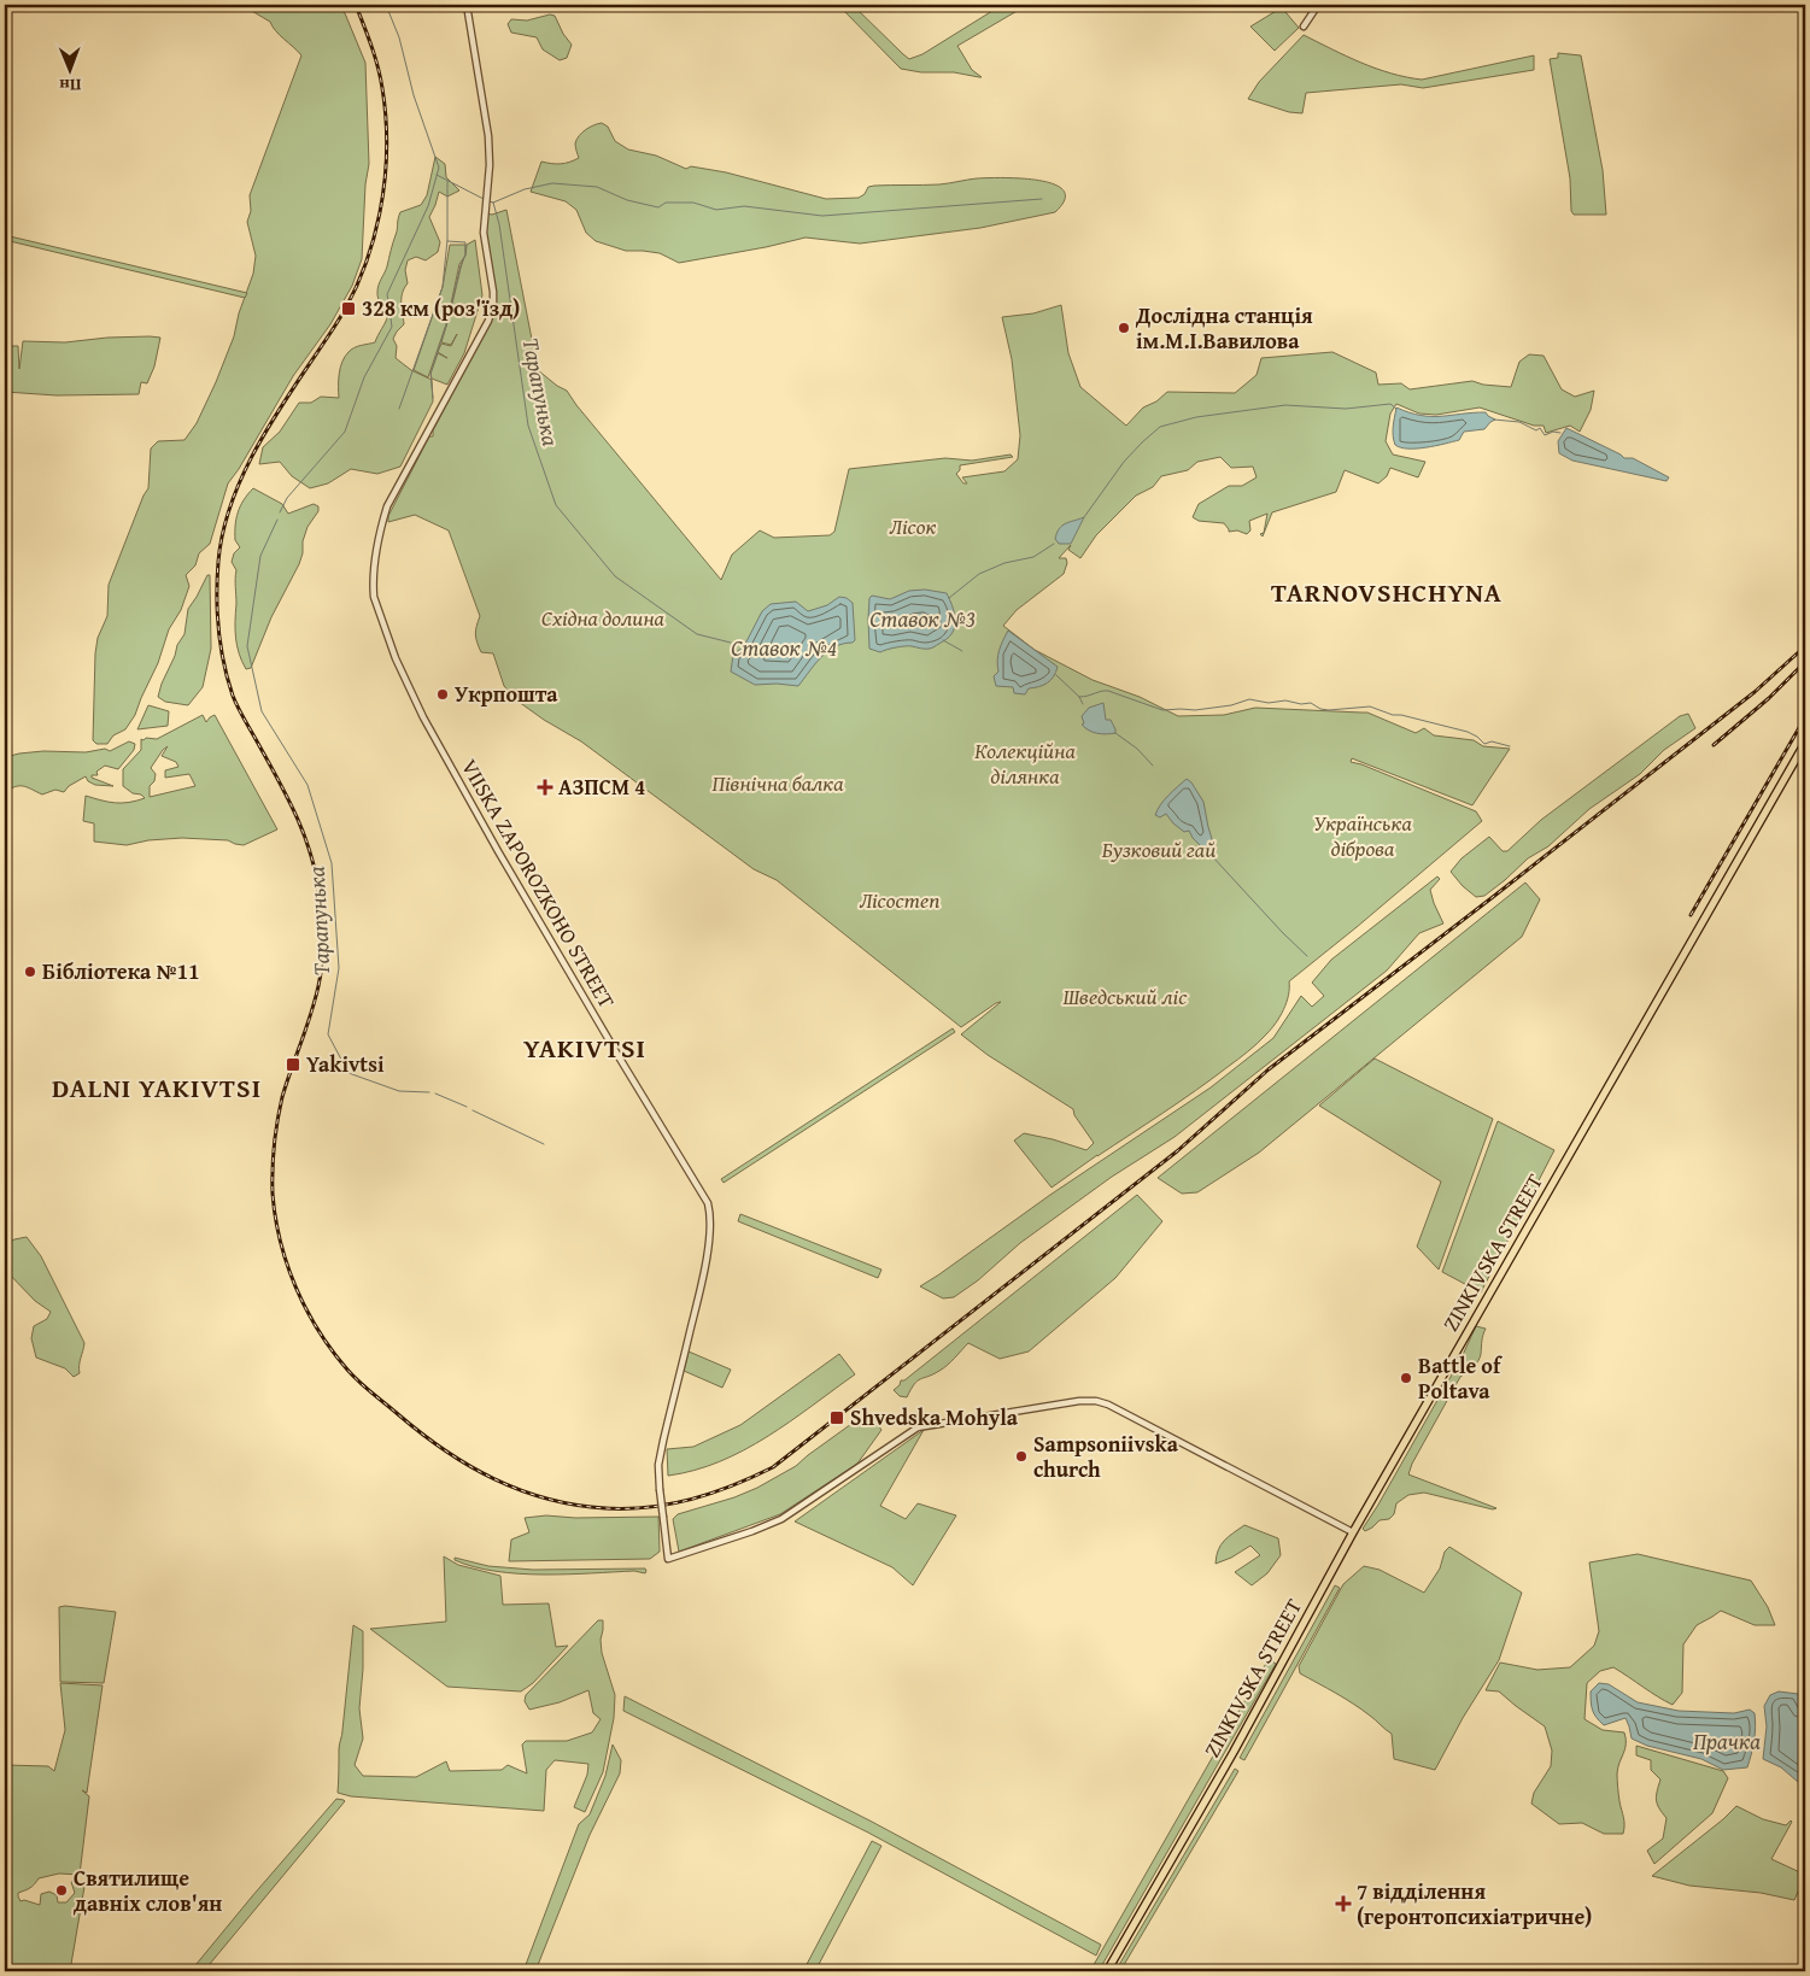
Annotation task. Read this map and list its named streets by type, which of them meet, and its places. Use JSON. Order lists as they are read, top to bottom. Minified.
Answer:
{"streets":{"main road":["ZINKIVSKA STREET"],"street":["VIISKA ZAPOROZKOHO STREET"]},"crossings":[["VIISKA ZAPOROZKOHO STREET","ZINKIVSKA STREET"]],"districts":["TARNOVSHCHYNA","YAKIVTSI","DALNI YAKIVTSI"],"water":["Тарапунька","Ставок №3","Ставок №4","Прачка"],"parks":["Лісок","Східна долина","Колекційна ділянка","Північна балка","Українська діброва","Бузковий гай","Лісостеп","Шведський ліс"],"places":{"transit":["328 км (роз'їзд)","Yakivtsi","Shvedska Mohyla"],"other":["Дослідна станція ім.М.І.Вавилова","Укрпошта","Бібліотека №11","Battle of Poltava","Sampsoniivska church","Святилище давніх слов'ян"],"health":["АЗПСМ 4","7 відділення (геронтопсихіатричне)"]},"north":"bottom"}
